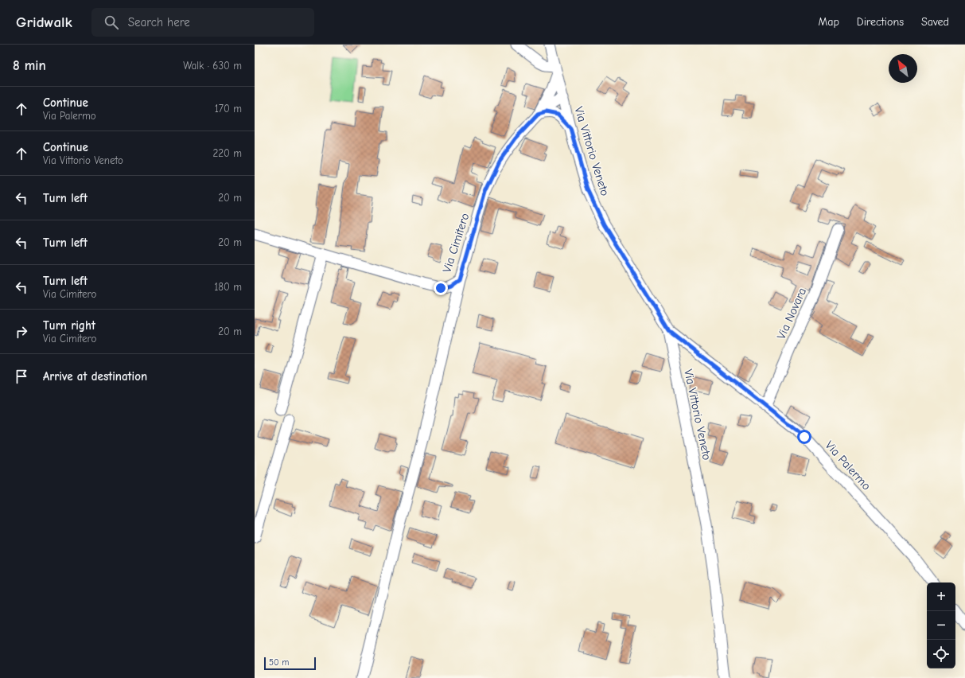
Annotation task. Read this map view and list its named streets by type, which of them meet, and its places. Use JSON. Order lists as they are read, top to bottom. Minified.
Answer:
{"streets":{"street":["Via Vittorio Veneto","Via Cimitero","Via Novara","Via Palermo"]},"crossings":[["Via Vittorio Veneto","Via Cimitero"],["Via Vittorio Veneto","Via Palermo"],["Via Novara","Via Palermo"]],"scale_bar":"50 m","north":"top left","page":{"header":"Gridwalk","search":"Search here","nav":["Map","Directions","Saved"],"heading":["8 min","Walk · 630 m"],"list":[["Continue","Via Palermo","170 m"],["Continue","Via Vittorio Veneto","220 m"],["Turn left","20 m"],["Turn left","20 m"],["Turn left","Via Cimitero","180 m"],["Turn right","Via Cimitero","20 m"],"Arrive at destination"],"map_buttons":["+","−"],"scale":"50 m"}}
